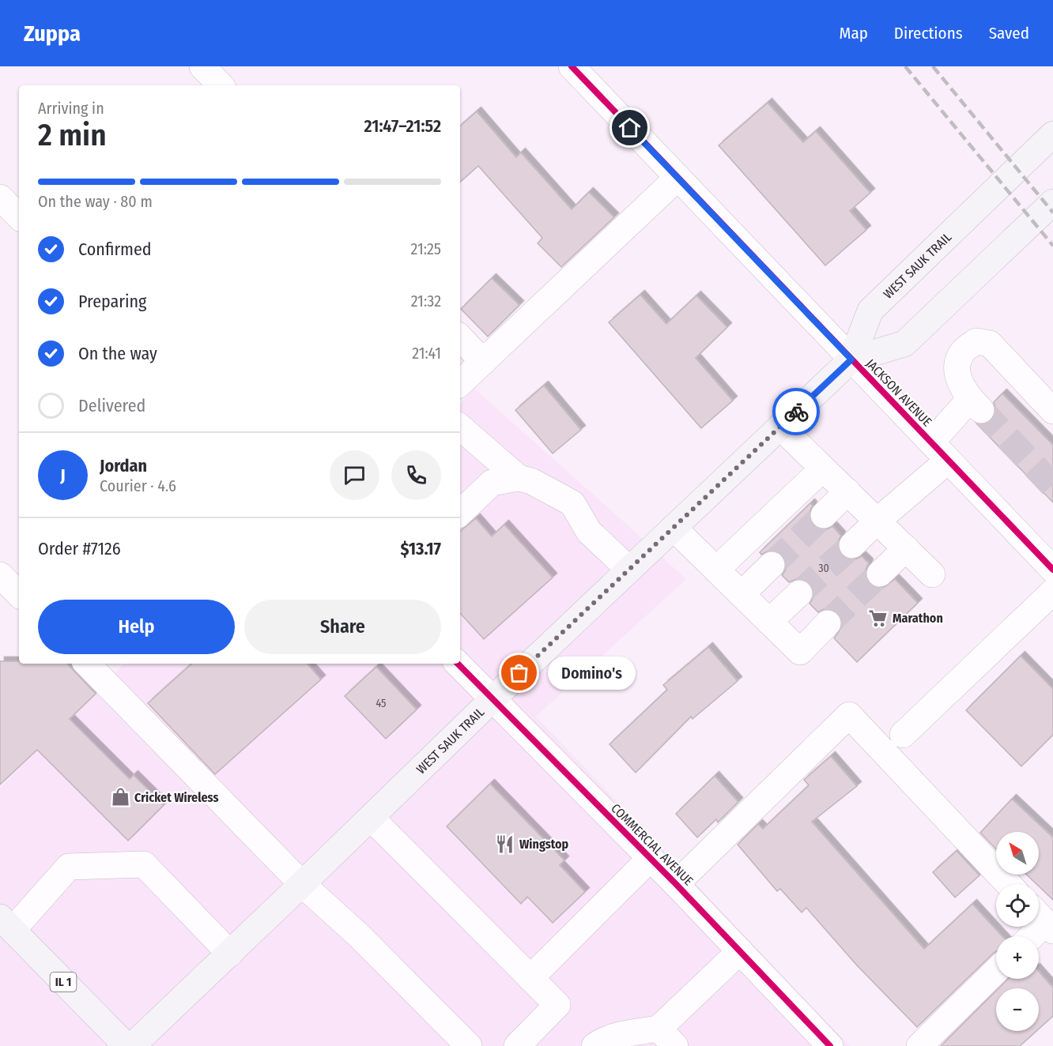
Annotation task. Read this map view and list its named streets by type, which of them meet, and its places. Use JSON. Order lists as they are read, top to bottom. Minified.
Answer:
{"streets":{"main road":["WEST SAUK TRAIL","IL 1"],"street":["JACKSON AVENUE","COMMERCIAL AVENUE"]},"crossings":[["WEST SAUK TRAIL","JACKSON AVENUE"],["WEST SAUK TRAIL","COMMERCIAL AVENUE"]],"places":{"supermarket":["Marathon"],"other":["Domino's"],"shop":["Cricket Wireless"],"restaurant":["Wingstop"]},"house_numbers":["30","45"],"north":"top left","page":{"header":"Zuppa","nav":["Map","Directions","Saved"],"heading":["2 min","Arriving in","21:47–21:52"],"panel":["Jordan","Courier · 4.6","Order #7126","$13.17"],"bar":"On the way · 80 m","list":[["Confirmed","21:25"],["Preparing","21:32"],["On the way","21:41"],"Delivered"],"round":"J","buttons":["Help","Share"],"bubble":"Domino's","map_buttons":["+","−"]}}
